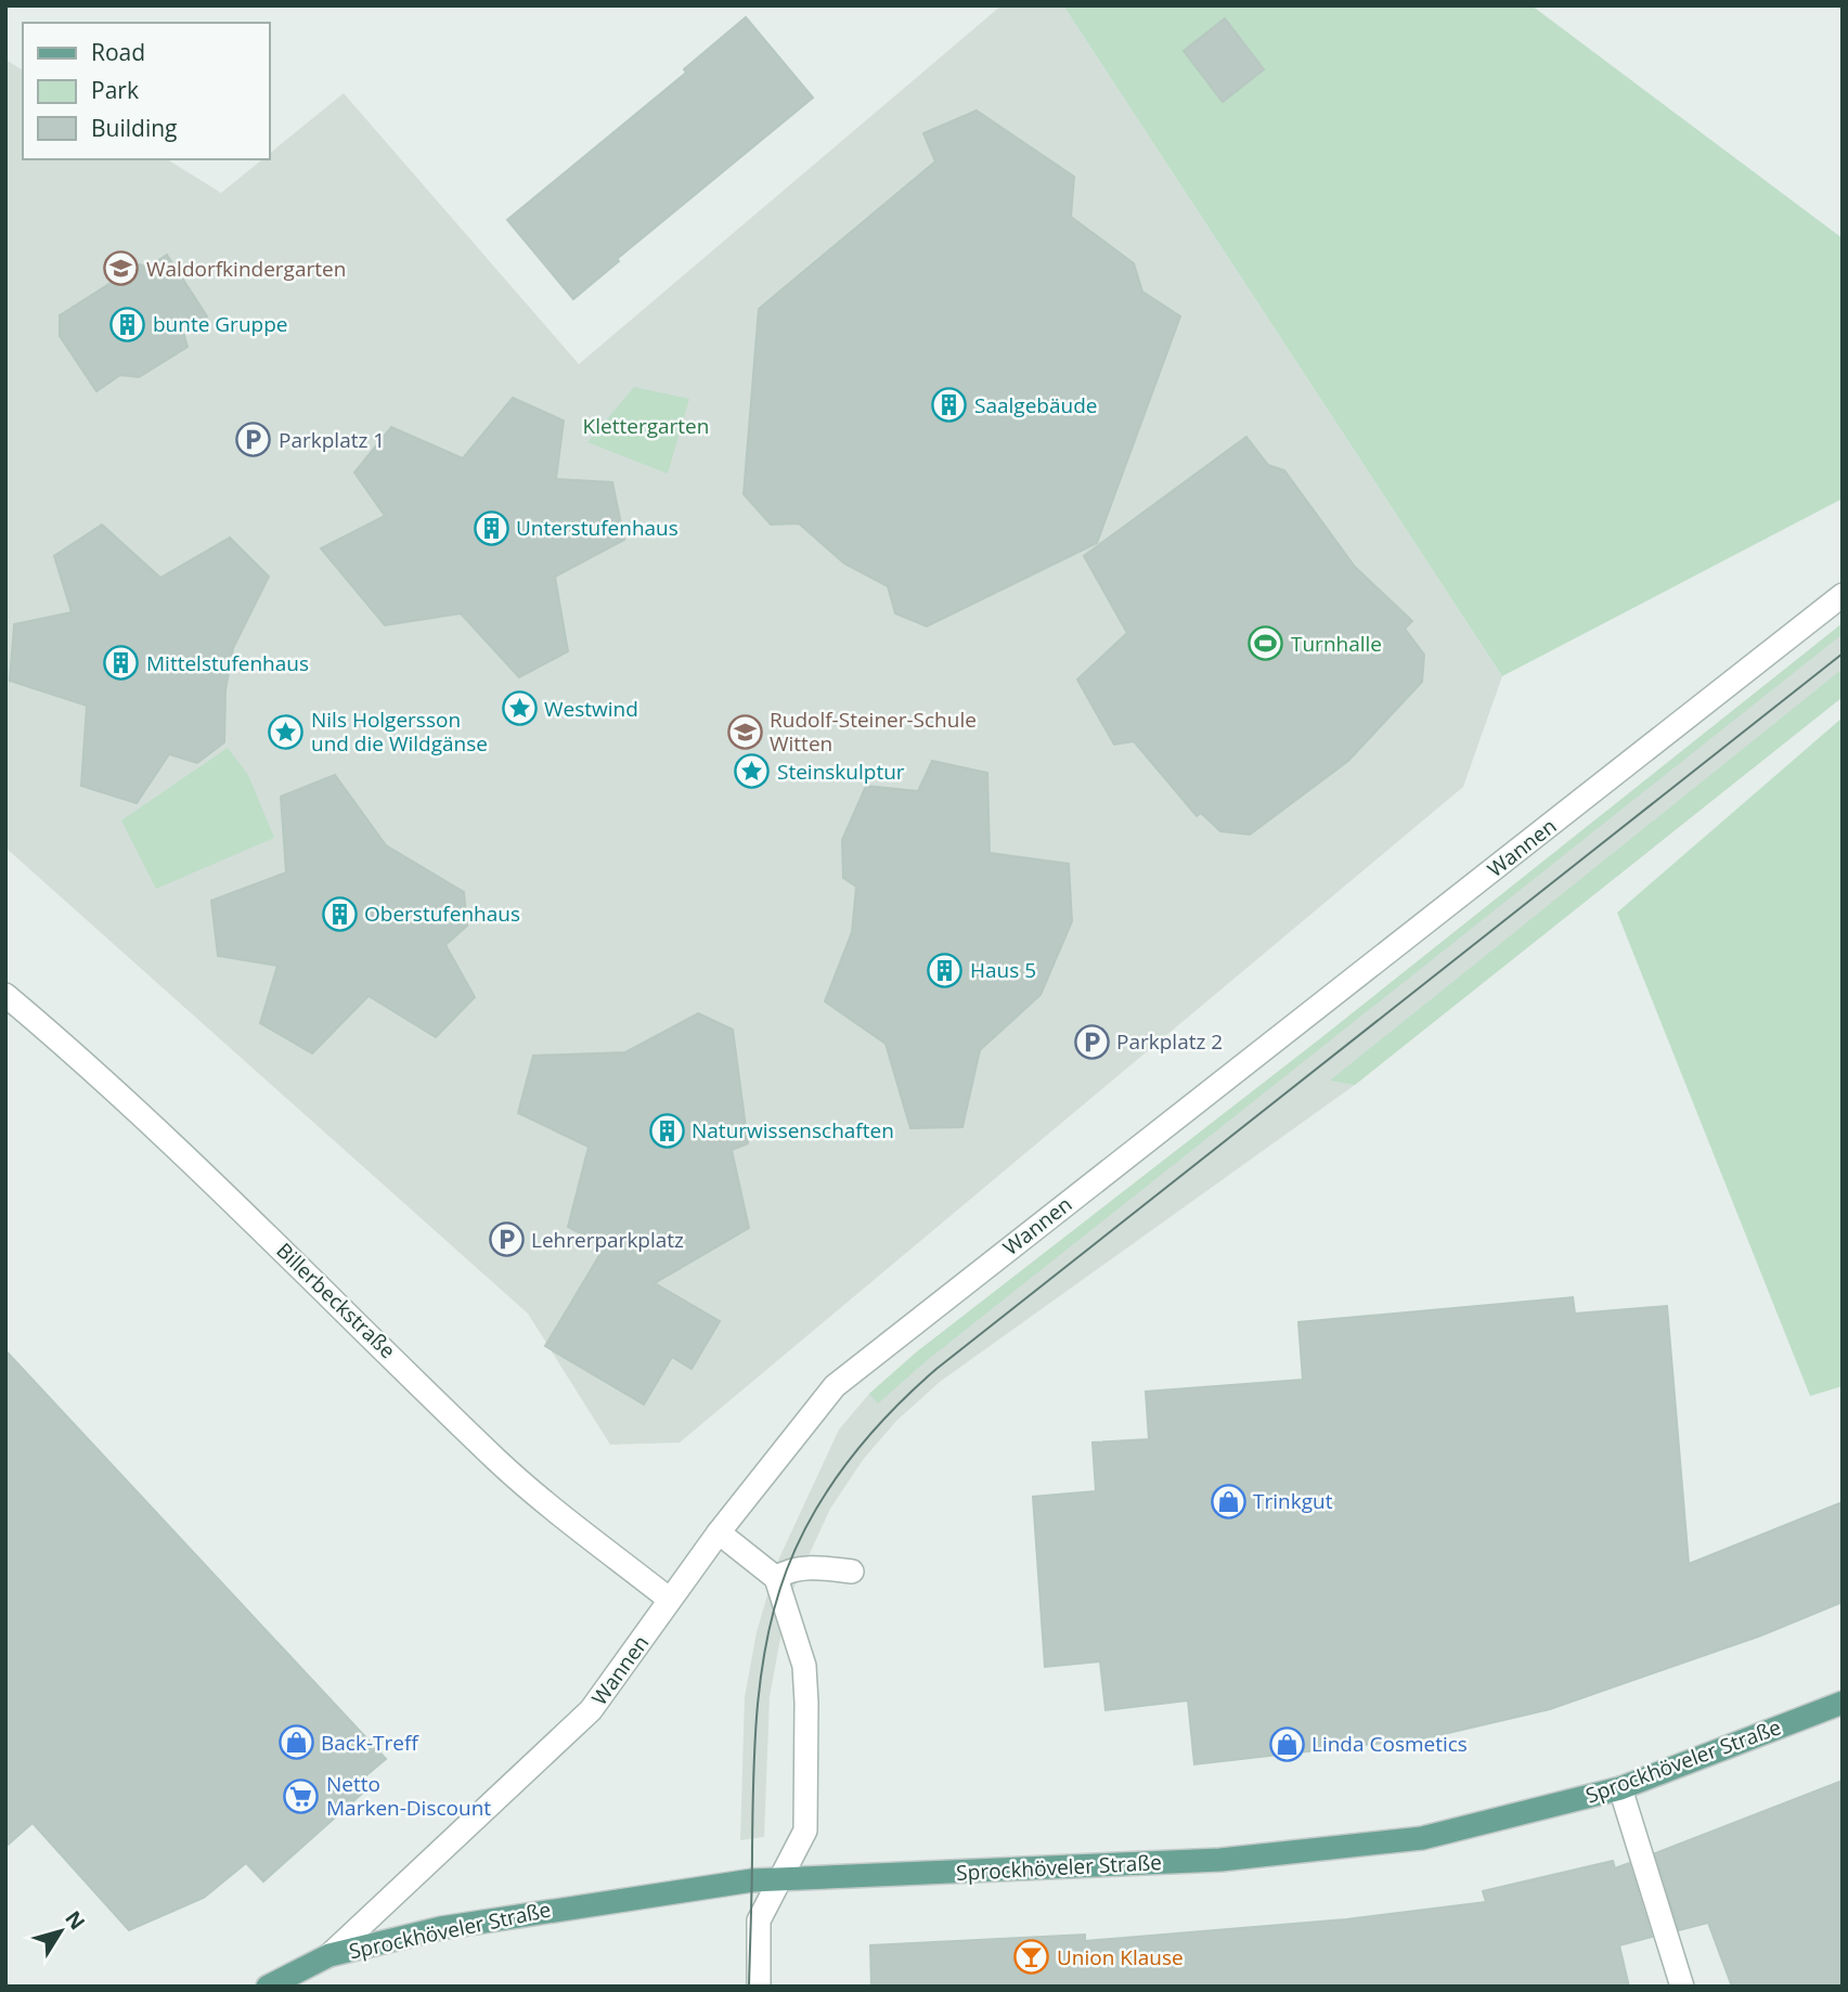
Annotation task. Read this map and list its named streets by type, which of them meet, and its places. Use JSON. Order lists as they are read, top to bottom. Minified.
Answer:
{"streets":{"main road":["Sprockhöveler Straße"],"street":["Wannen","Billerbeckstraße"]},"crossings":[["Wannen","Billerbeckstraße"],["Wannen","Sprockhöveler Straße"]],"parks":["Klettergarten"],"places":{"school or university":["Waldorfkindergarten","Rudolf-Steiner-Schule Witten"],"building":["bunte Gruppe","Saalgebäude","Unterstufenhaus","Mittelstufenhaus","Oberstufenhaus","Haus 5","Naturwissenschaften"],"parking":["Parkplatz 1","Parkplatz 2","Lehrerparkplatz"],"sports":["Turnhalle"],"place":["Westwind","Nils Holgersson und die Wildgänse","Steinskulptur"],"shop":["Trinkgut","Back-Treff","Linda Cosmetics"],"supermarket":["Netto Marken-Discount"],"bar":["Union Klause"]},"legend":["Road","Park","Building"],"north":"top right"}
